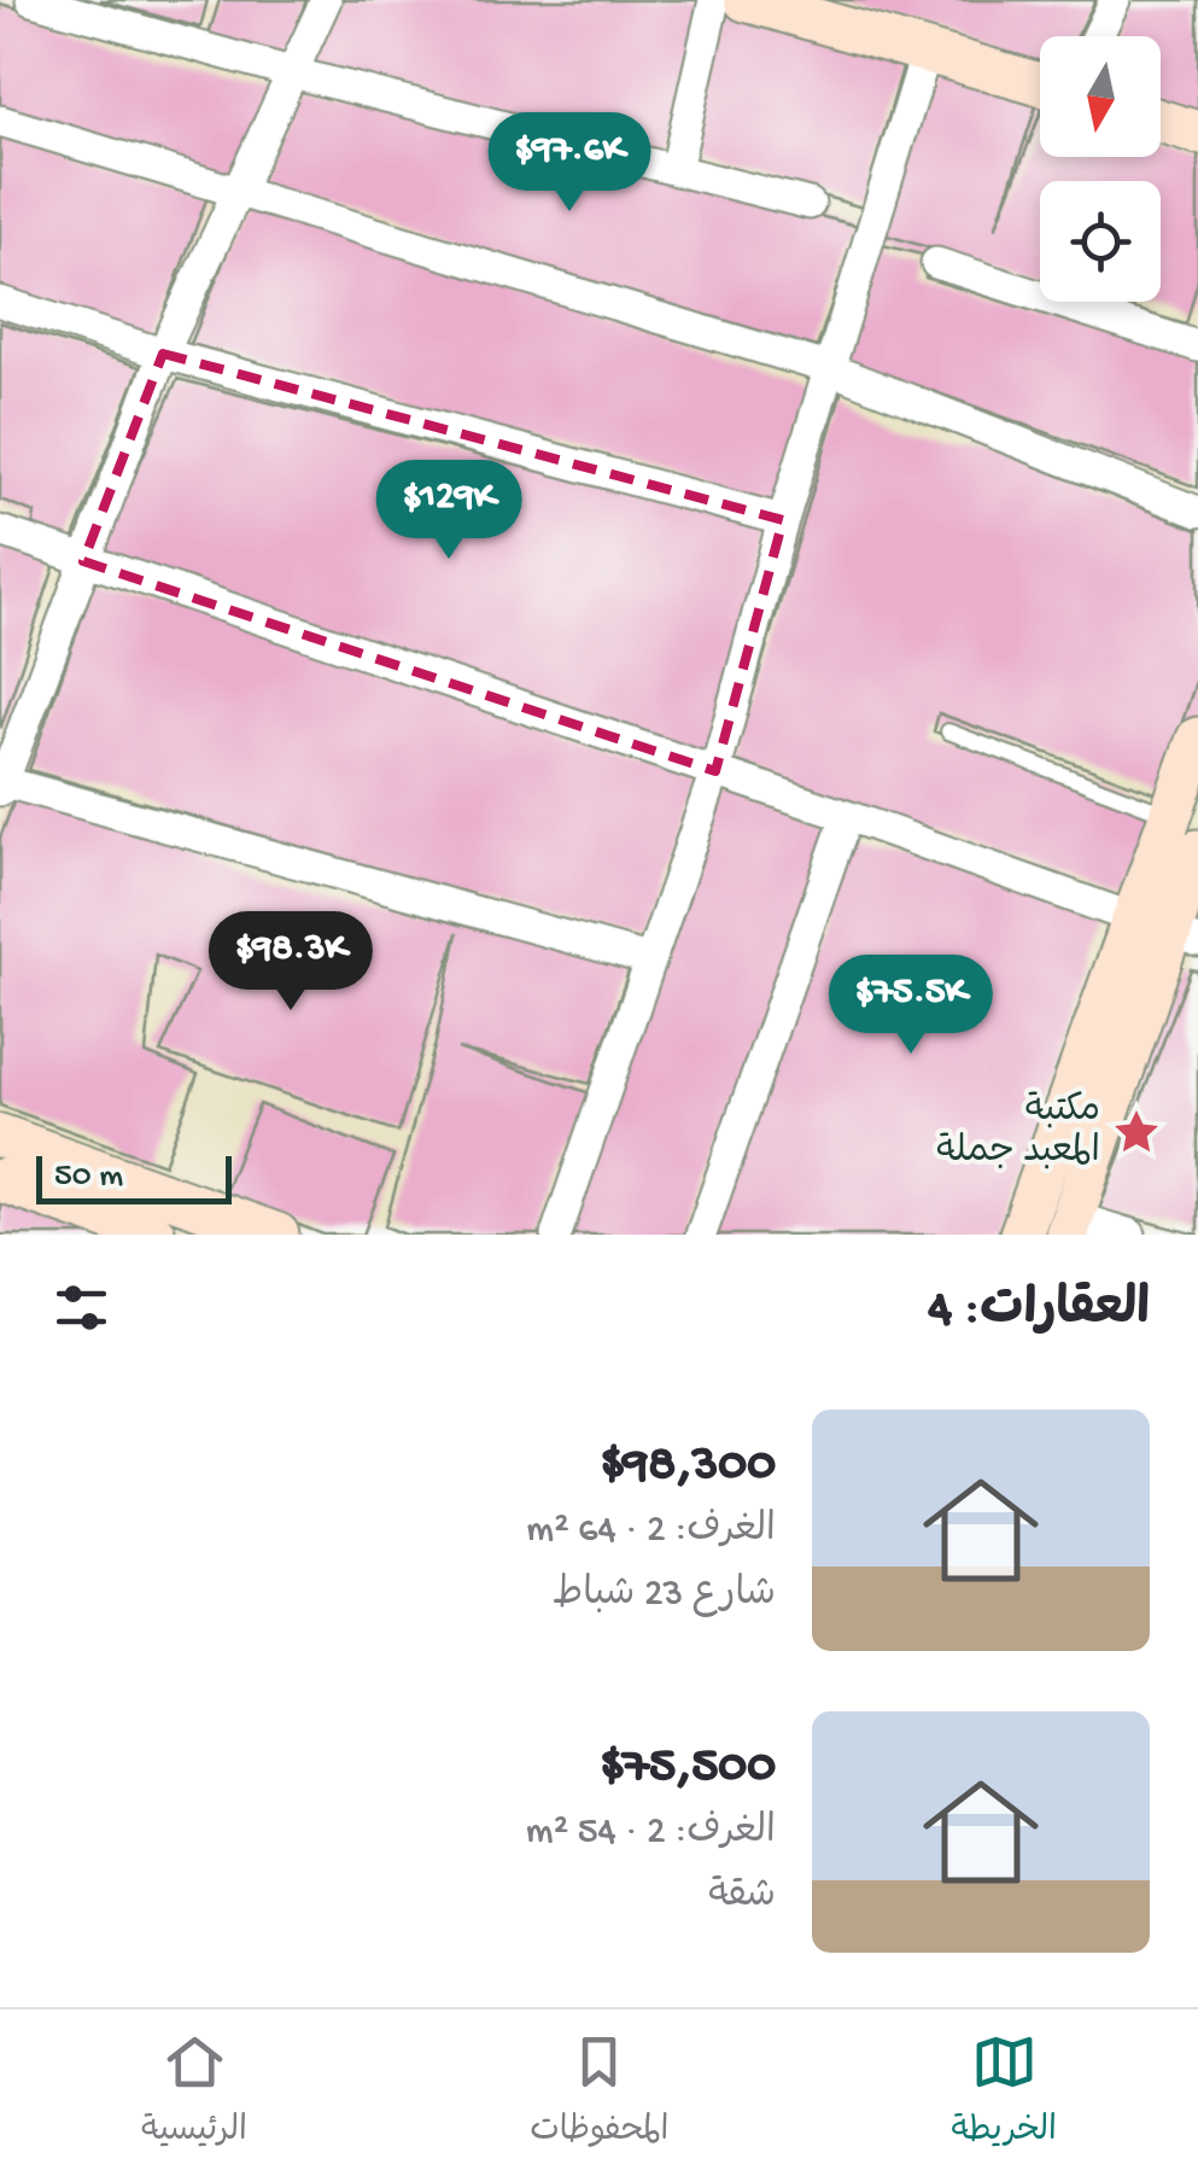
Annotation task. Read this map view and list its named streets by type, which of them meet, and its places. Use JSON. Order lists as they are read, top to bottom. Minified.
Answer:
{"places":{"place":["مكتبة المعبد جملة"]},"scale_bar":"50 m","north":"bottom","page":{"price":["$97.6K","$129K","$98.3K","$75.5K"],"scale":"50 m","heading":"العقارات: 4","list":[{"name":"$98,300","note":"الغرف: 2 · 64 m² · شارع 23 شباط"},{"name":"$75,500","note":"الغرف: 2 · 54 m² · شقة"}],"tabs":["الخريطة","المحفوظات","الرئيسية"]}}
